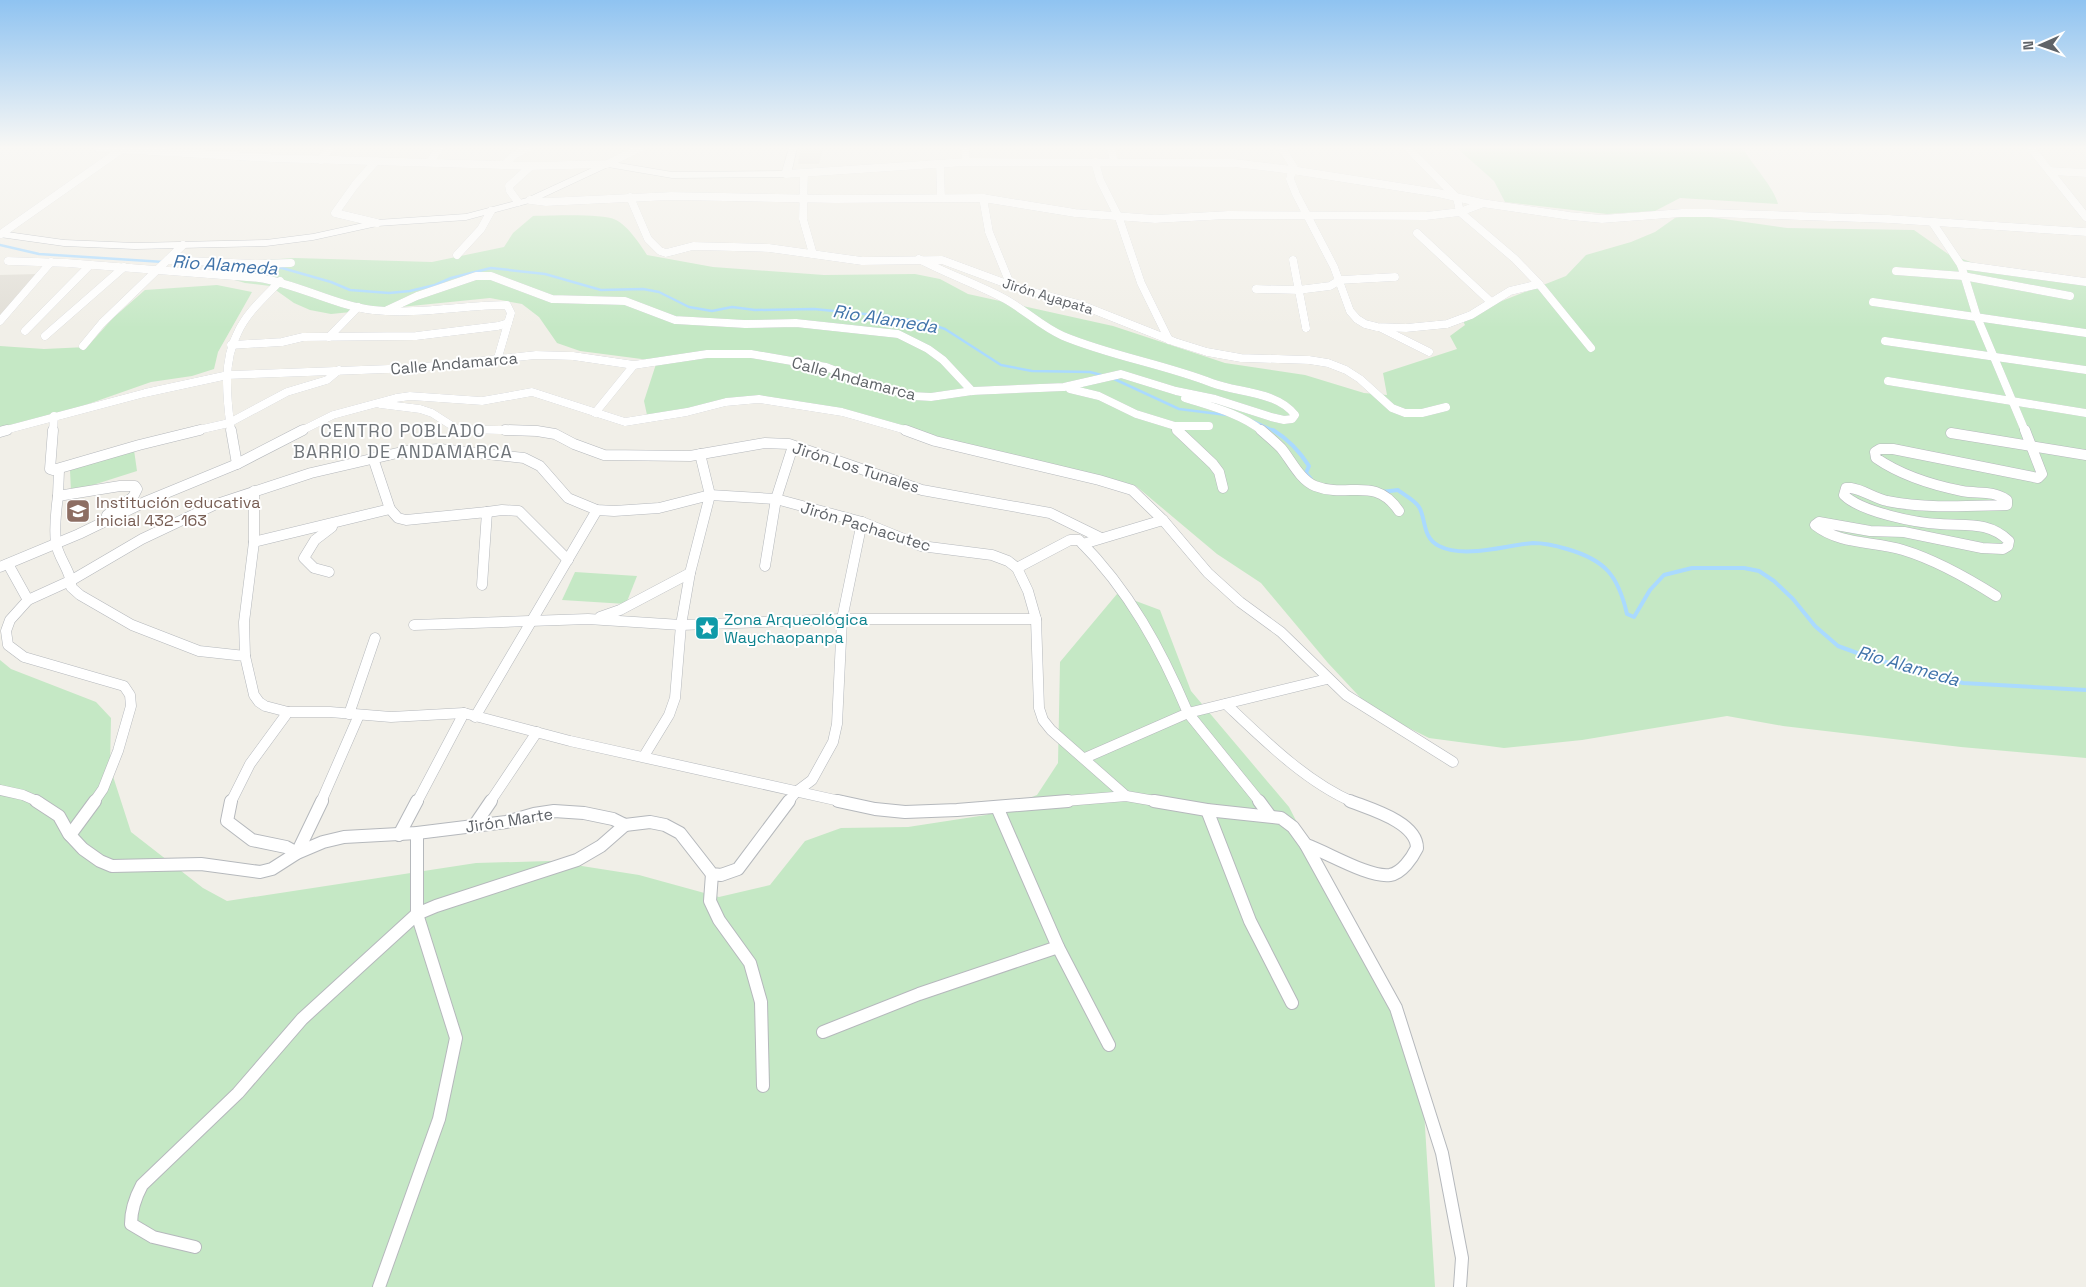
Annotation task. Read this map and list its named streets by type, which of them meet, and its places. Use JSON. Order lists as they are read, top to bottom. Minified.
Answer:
{"streets":{"street":["Jirón Ayapata","Calle Andamarca","Jirón Los Tunales","Jirón Pachacutec","Jirón Marte"]},"crossings":[["Jirón Ayapata","Calle Andamarca"],["Jirón Pachacutec","Jirón Marte"]],"districts":["CENTRO POBLADO BARRIO DE ANDAMARCA"],"water":["Rio Alameda"],"places":{"school or university":["Institución educativa inicial 432-163"],"place":["Zona Arqueológica Waychaopanpa"]},"north":"left"}
